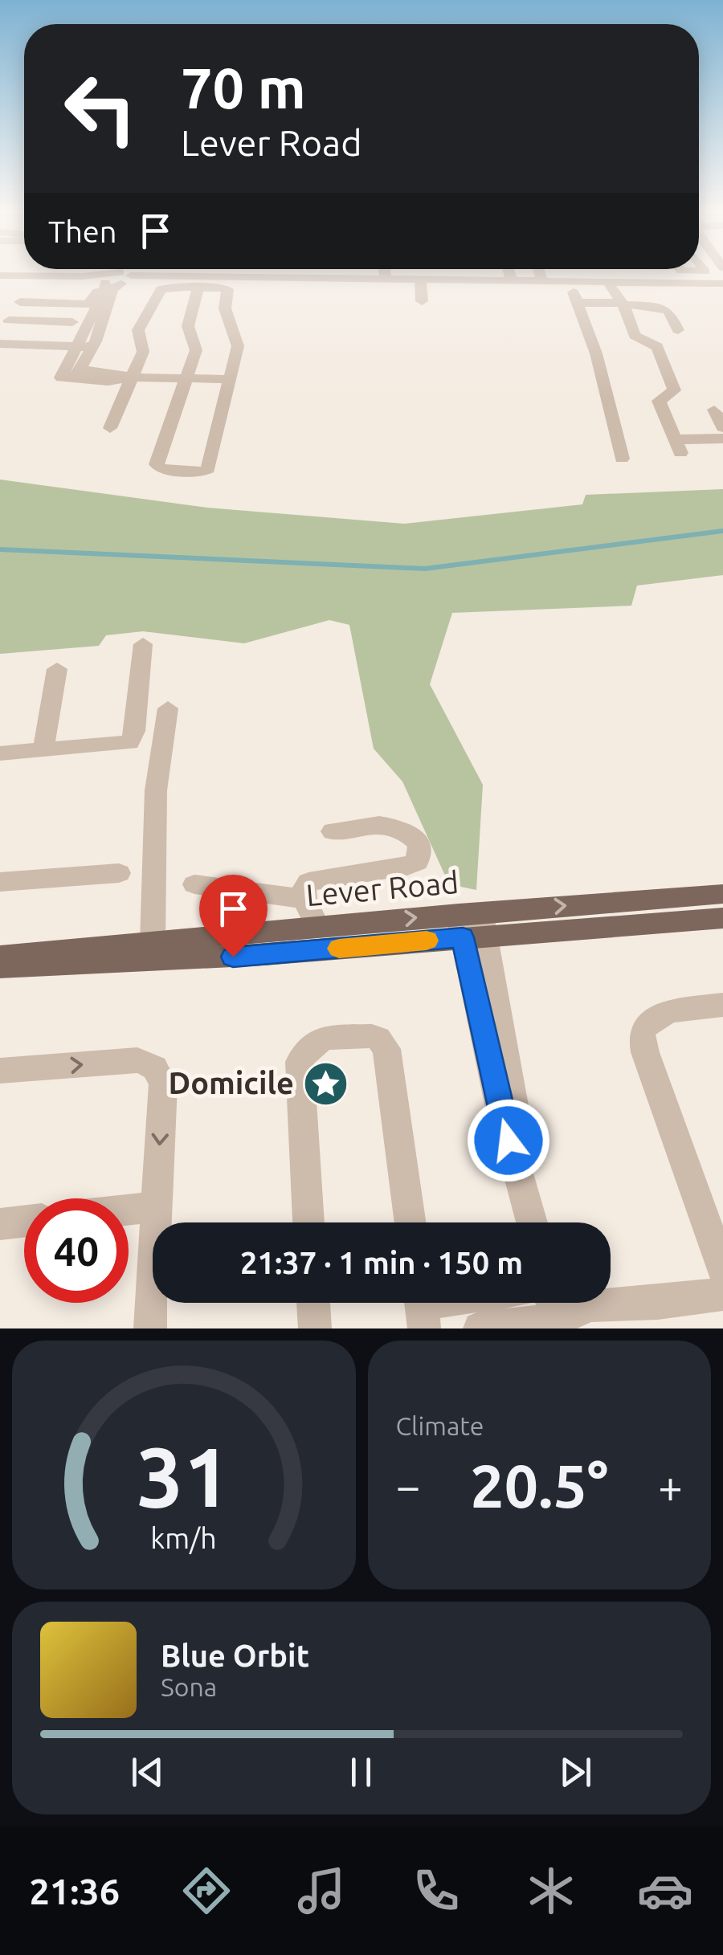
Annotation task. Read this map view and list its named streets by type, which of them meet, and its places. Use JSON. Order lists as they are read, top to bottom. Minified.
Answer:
{"streets":{"main road":["Lever Road"]},"places":{"place":["Domicile"]},"page":{"turn":["70 m","Lever Road"],"then":"Then","limit":"40","trip":"21:37 · 1 min · 150 m","tile":"Climate","heat":["−","20.5°","+"],"song":["Blue Orbit","Sona"],"tabs":"21:36","gauge":["31","km/h"]}}
